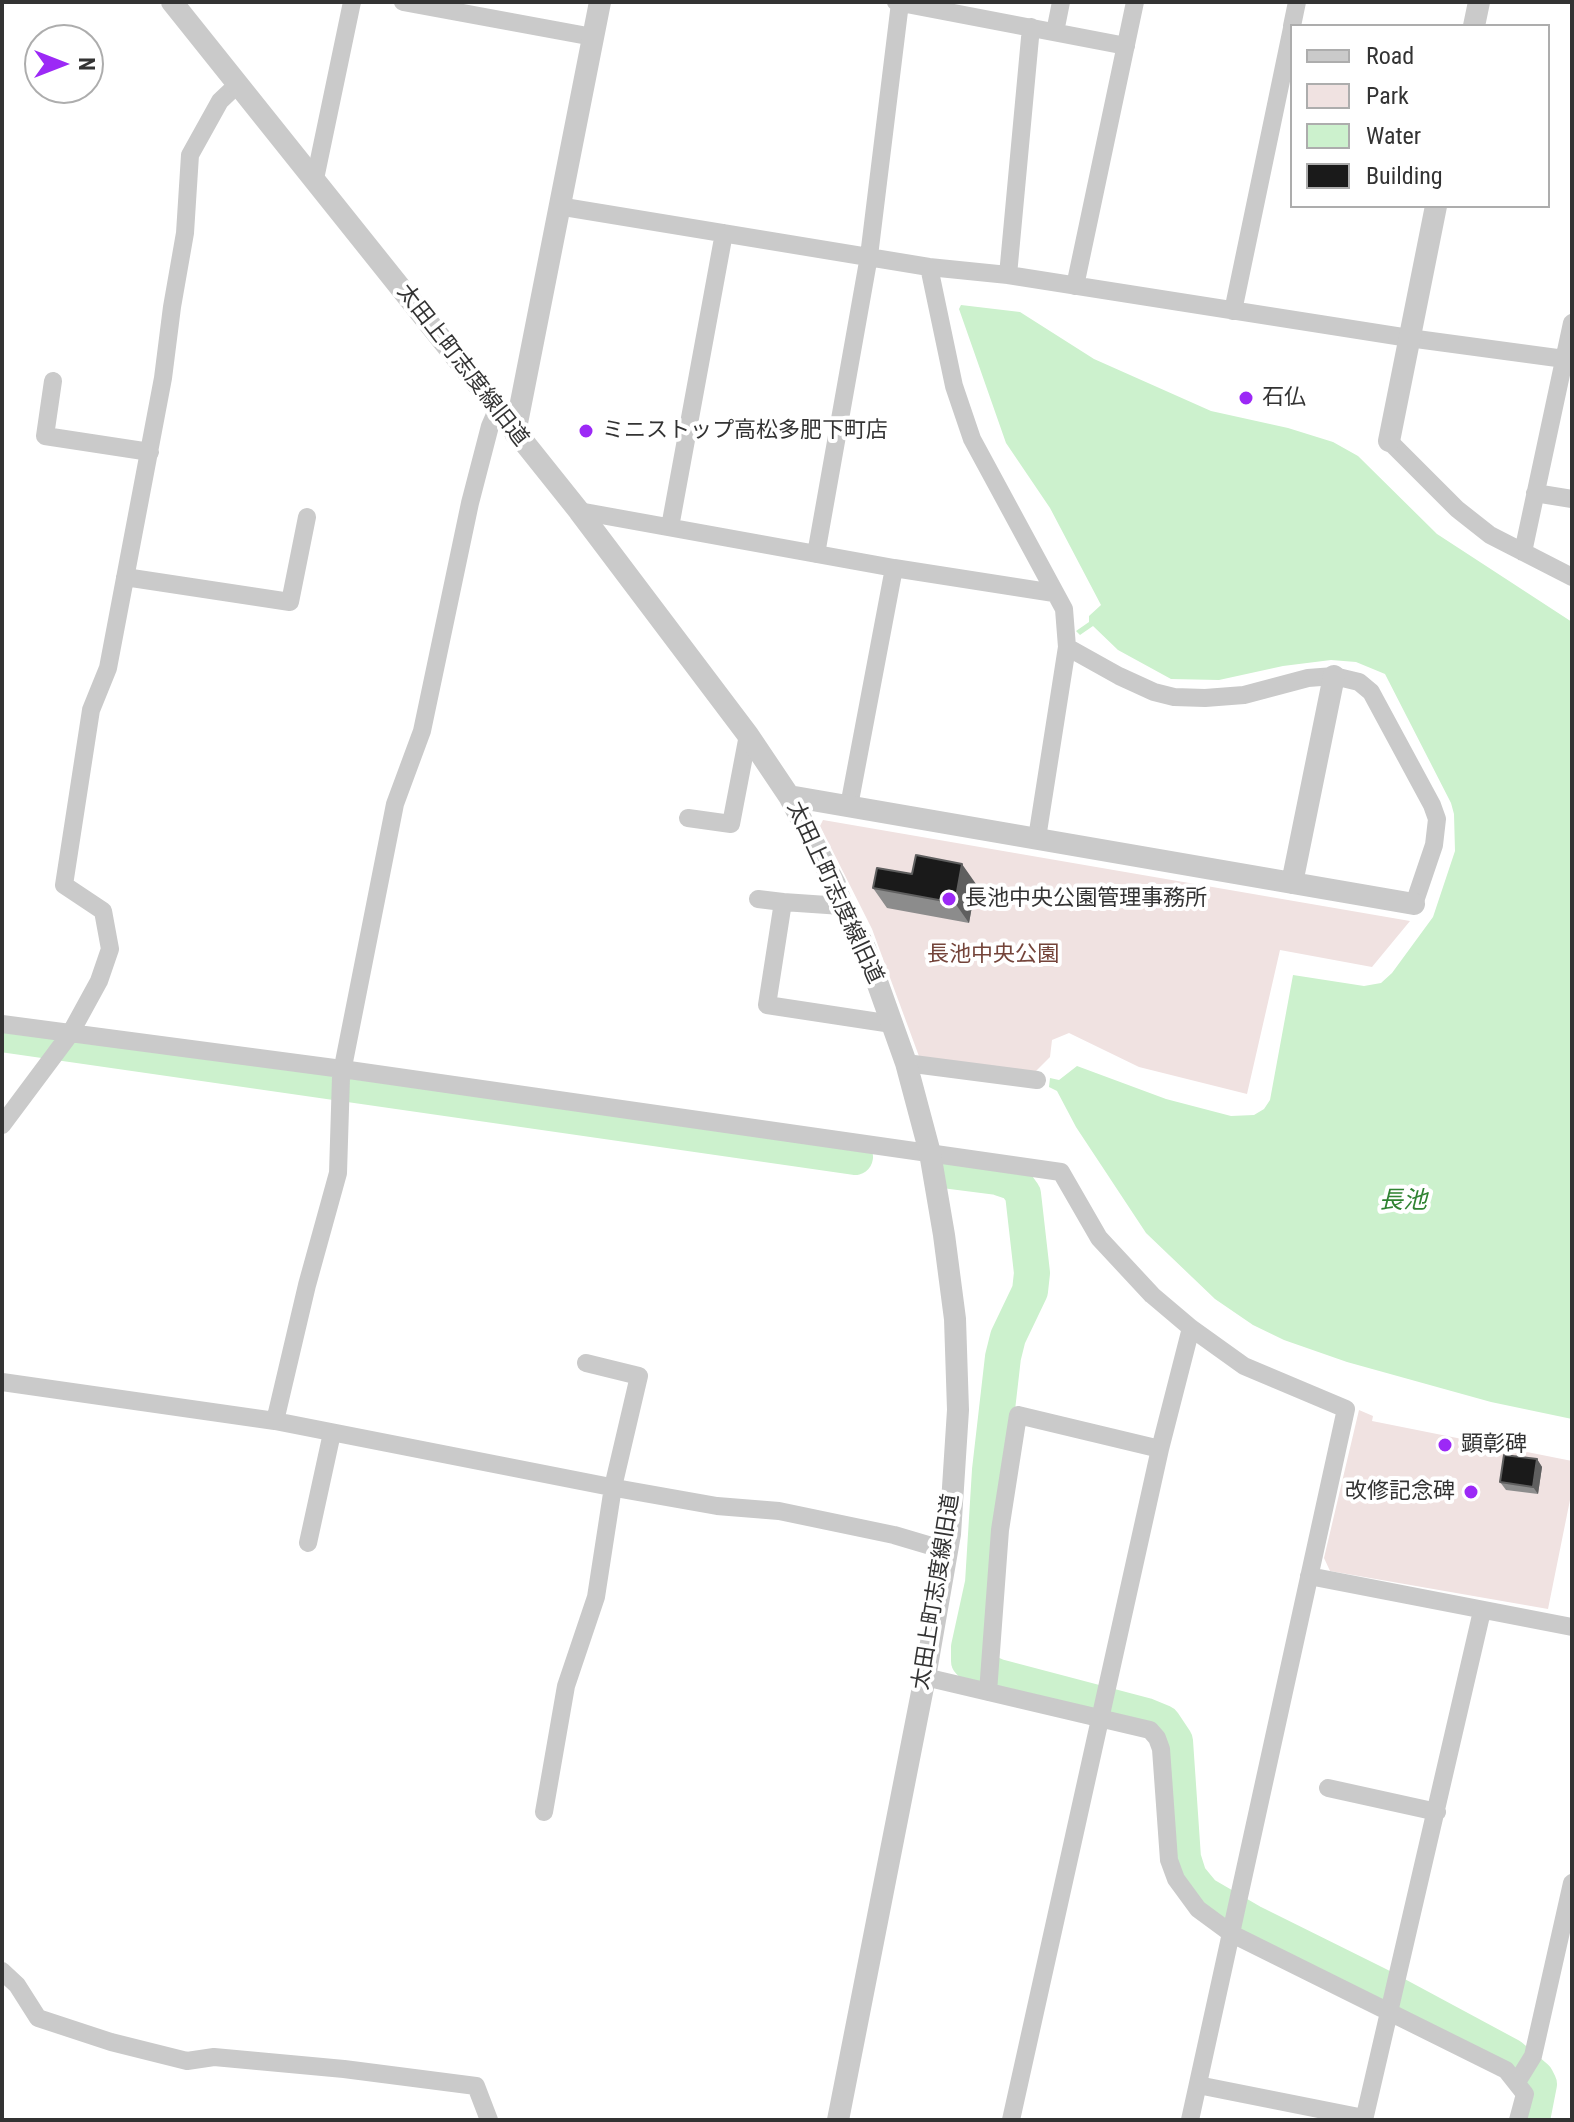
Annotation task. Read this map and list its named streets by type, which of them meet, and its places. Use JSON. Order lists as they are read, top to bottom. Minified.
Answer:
{"streets":{"street":["太田上町志度線旧道"]},"water":["長池"],"parks":["長池中央公園"],"places":["石仏","ミニストップ高松多肥下町店","長池中央公園管理事務所","顕彰碑","改修記念碑"],"legend":["Road","Park","Water","Building"],"north":"right"}
